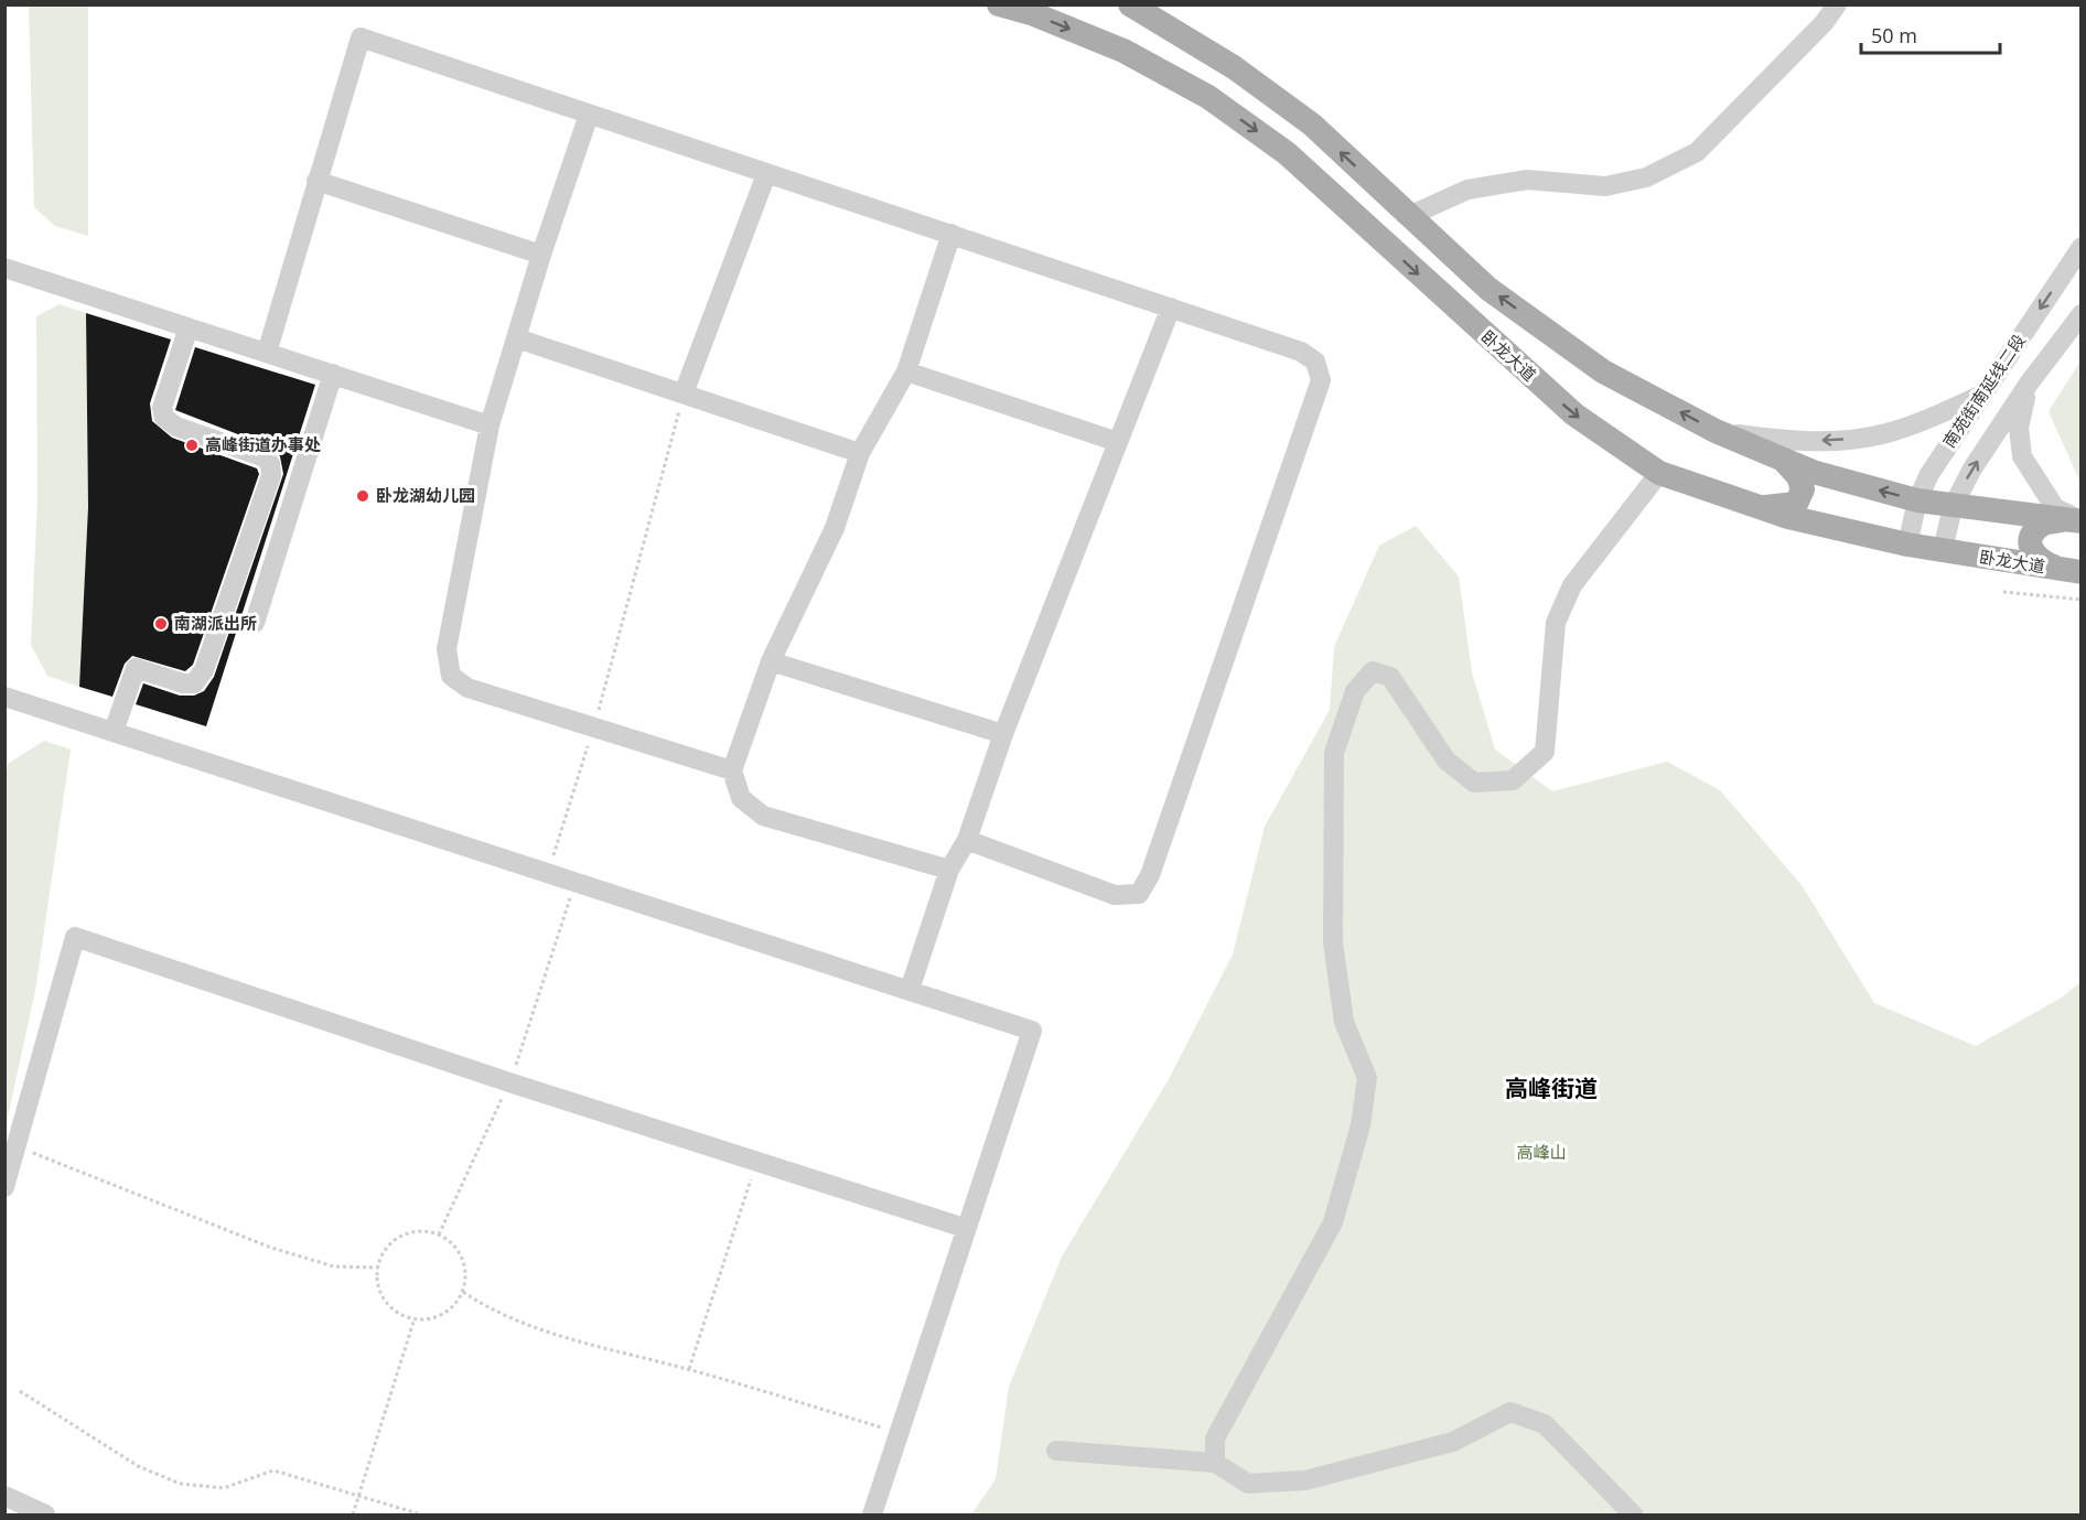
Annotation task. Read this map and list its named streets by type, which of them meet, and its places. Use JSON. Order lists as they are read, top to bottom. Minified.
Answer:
{"streets":{"main road":["卧龙大道"],"street":["南苑街南延线二段"]},"crossings":[["卧龙大道","南苑街南延线二段"]],"districts":["高峰街道"],"parks":["高峰山"],"places":["高峰街道办事处","卧龙湖幼儿园","南湖派出所"],"scale_bar":"50 m"}
